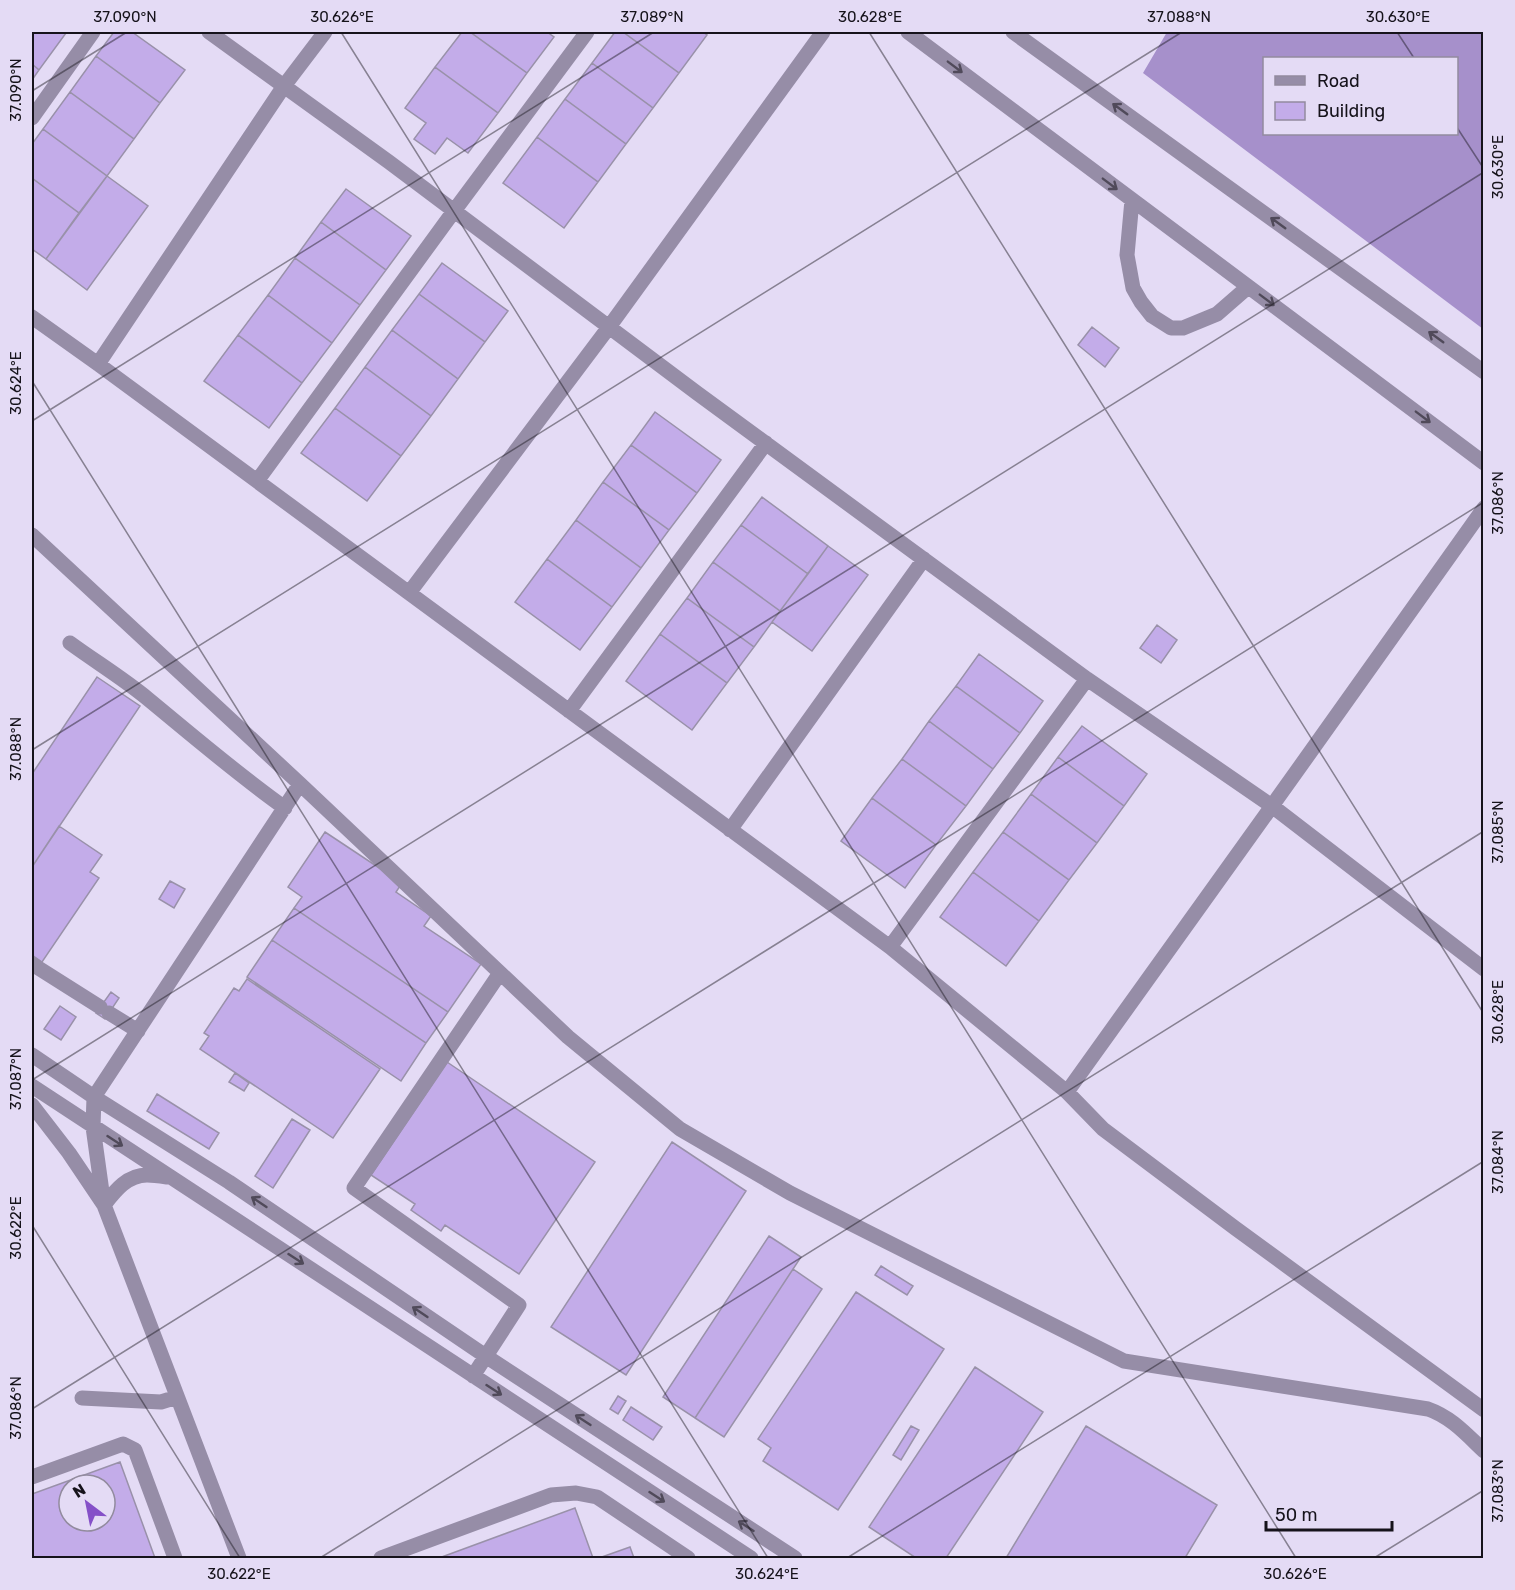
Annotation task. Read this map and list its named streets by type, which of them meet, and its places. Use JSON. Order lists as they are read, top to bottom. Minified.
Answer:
{"legend":["Road","Building"],"scale_bar":"50 m","north":"top left","coordinates":["37.090°N","30.626°E","37.089°N","30.628°E","37.088°N","30.630°E","30.624°E","37.086°N","37.085°N","37.087°N","37.084°N","30.622°E","37.083°N"]}
